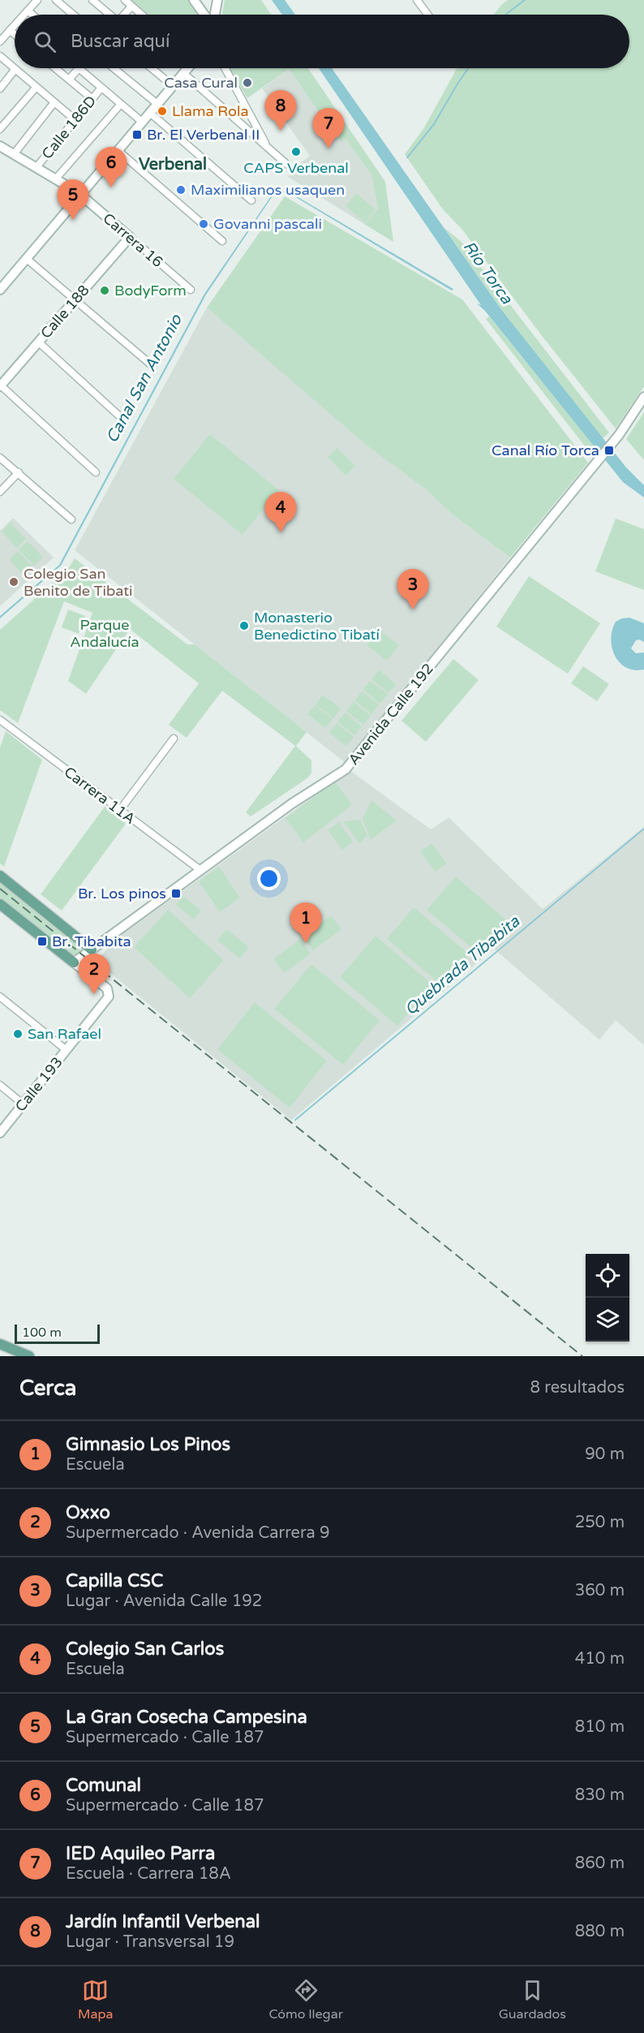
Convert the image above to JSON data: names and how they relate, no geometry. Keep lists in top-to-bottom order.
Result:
{
  "streets": {
    "main road": [
      "Carrera 16",
      "Calle 188",
      "Avenida Calle 192",
      "Calle 193"
    ],
    "street": ["Calle 186D", "Carrera 11A"]
  },
  "crossings": [
    ["Calle 186D", "Carrera 16"],
    ["Carrera 16", "Calle 188"],
    ["Avenida Calle 192", "Carrera 11A"],
    ["Avenida Calle 192", "Calle 193"]
  ],
  "districts": ["Verbenal"],
  "water": ["Río Torca", "Canal San Antonio", "Quebrada Tibabita"],
  "parks": ["Parque Andalucía"],
  "places": {
    "other": [
      "Casa Cural",
      "Llama Rola",
      "CAPS Verbenal",
      "Maximilianos usaquen",
      "Govanni pascali",
      "BodyForm",
      "Colegio San Benito de Tibati",
      "Monasterio Benedictino Tibatí",
      "San Rafael"
    ],
    "transit": [
      "Br. El Verbenal II",
      "Canal Río Torca",
      "Br. Los pinos",
      "Br. Tibabita"
    ]
  },
  "scale_bar": "100 m",
  "page": {
    "search": "Buscar aquí",
    "pins": [
      "8",
      "7",
      "6",
      "5",
      "4",
      "3",
      "1",
      "2"
    ],
    "scale": "100 m",
    "heading": ["Cerca", "8 resultados"],
    "list": [
      {
        "mark": "1",
        "name": "Gimnasio Los Pinos",
        "note": "Escuela",
        "value": "90 m"
      },
      {
        "mark": "2",
        "name": "Oxxo",
        "note": "Supermercado · Avenida Carrera 9",
        "value": "250 m"
      },
      {
        "mark": "3",
        "name": "Capilla CSC",
        "note": "Lugar · Avenida Calle 192",
        "value": "360 m"
      },
      {
        "mark": "4",
        "name": "Colegio San Carlos",
        "note": "Escuela",
        "value": "410 m"
      },
      {
        "mark": "5",
        "name": "La Gran Cosecha Campesina",
        "note": "Supermercado · Calle 187",
        "value": "810 m"
      },
      {
        "mark": "6",
        "name": "Comunal",
        "note": "Supermercado · Calle 187",
        "value": "830 m"
      },
      {
        "mark": "7",
        "name": "IED Aquileo Parra",
        "note": "Escuela · Carrera 18A",
        "value": "860 m"
      },
      {
        "mark": "8",
        "name": "Jardín Infantil Verbenal",
        "note": "Lugar · Transversal 19",
        "value": "880 m"
      }
    ],
    "nav": ["Mapa", "Cómo llegar", "Guardados"]
  }
}
